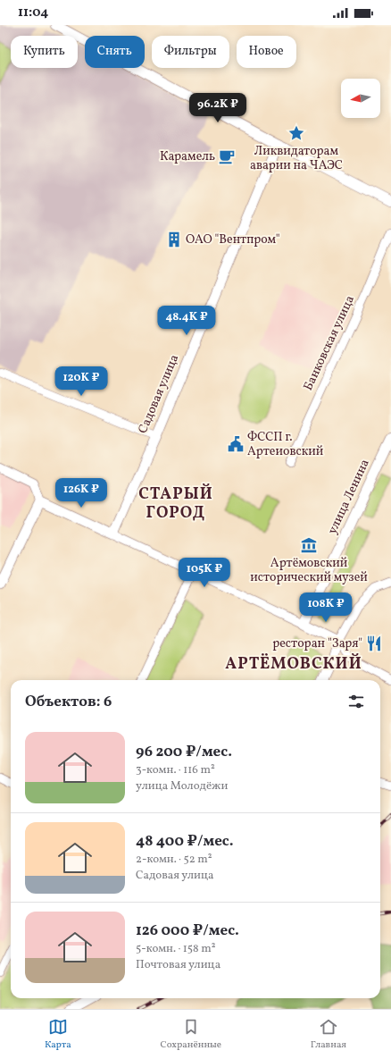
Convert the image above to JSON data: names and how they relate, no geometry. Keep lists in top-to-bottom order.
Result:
{
  "streets": {
    "street": ["Банковская улица", "Садовая улица", "улица Ленина"]
  },
  "districts": ["СТАРЫЙ ГОРОД", "АРТЁМОВСКИЙ"],
  "places": {
    "place": ["Ликвидаторам аварии на ЧАЭС"],
    "cafe": ["Карамель"],
    "building": ["ОАО \"Вентпром\""],
    "public building": ["ФССП г. Артеиовский"],
    "museum": ["Артёмовский исторический музей"],
    "restaurant": ["ресторан \"Заря\""]
  },
  "north": "left",
  "page": {
    "status": "11:04",
    "chip": [
      "Купить",
      "Снять",
      "Фильтры",
      "Новое"
    ],
    "price": [
      "96.2K ₽",
      "48.4K ₽",
      "120K ₽",
      "126K ₽",
      "105K ₽",
      "108K ₽"
    ],
    "heading": "Объектов: 6",
    "list": [
      {
        "name": "96 200 ₽/мес.",
        "note": "3-комн. · 116 m² · улица Молодёжи"
      },
      {
        "name": "48 400 ₽/мес.",
        "note": "2-комн. · 52 m² · Садовая улица"
      },
      {
        "name": "126 000 ₽/мес.",
        "note": "5-комн. · 158 m² · Почтовая улица"
      }
    ],
    "tabs": ["Карта", "Сохранённые", "Главная"]
  }
}
